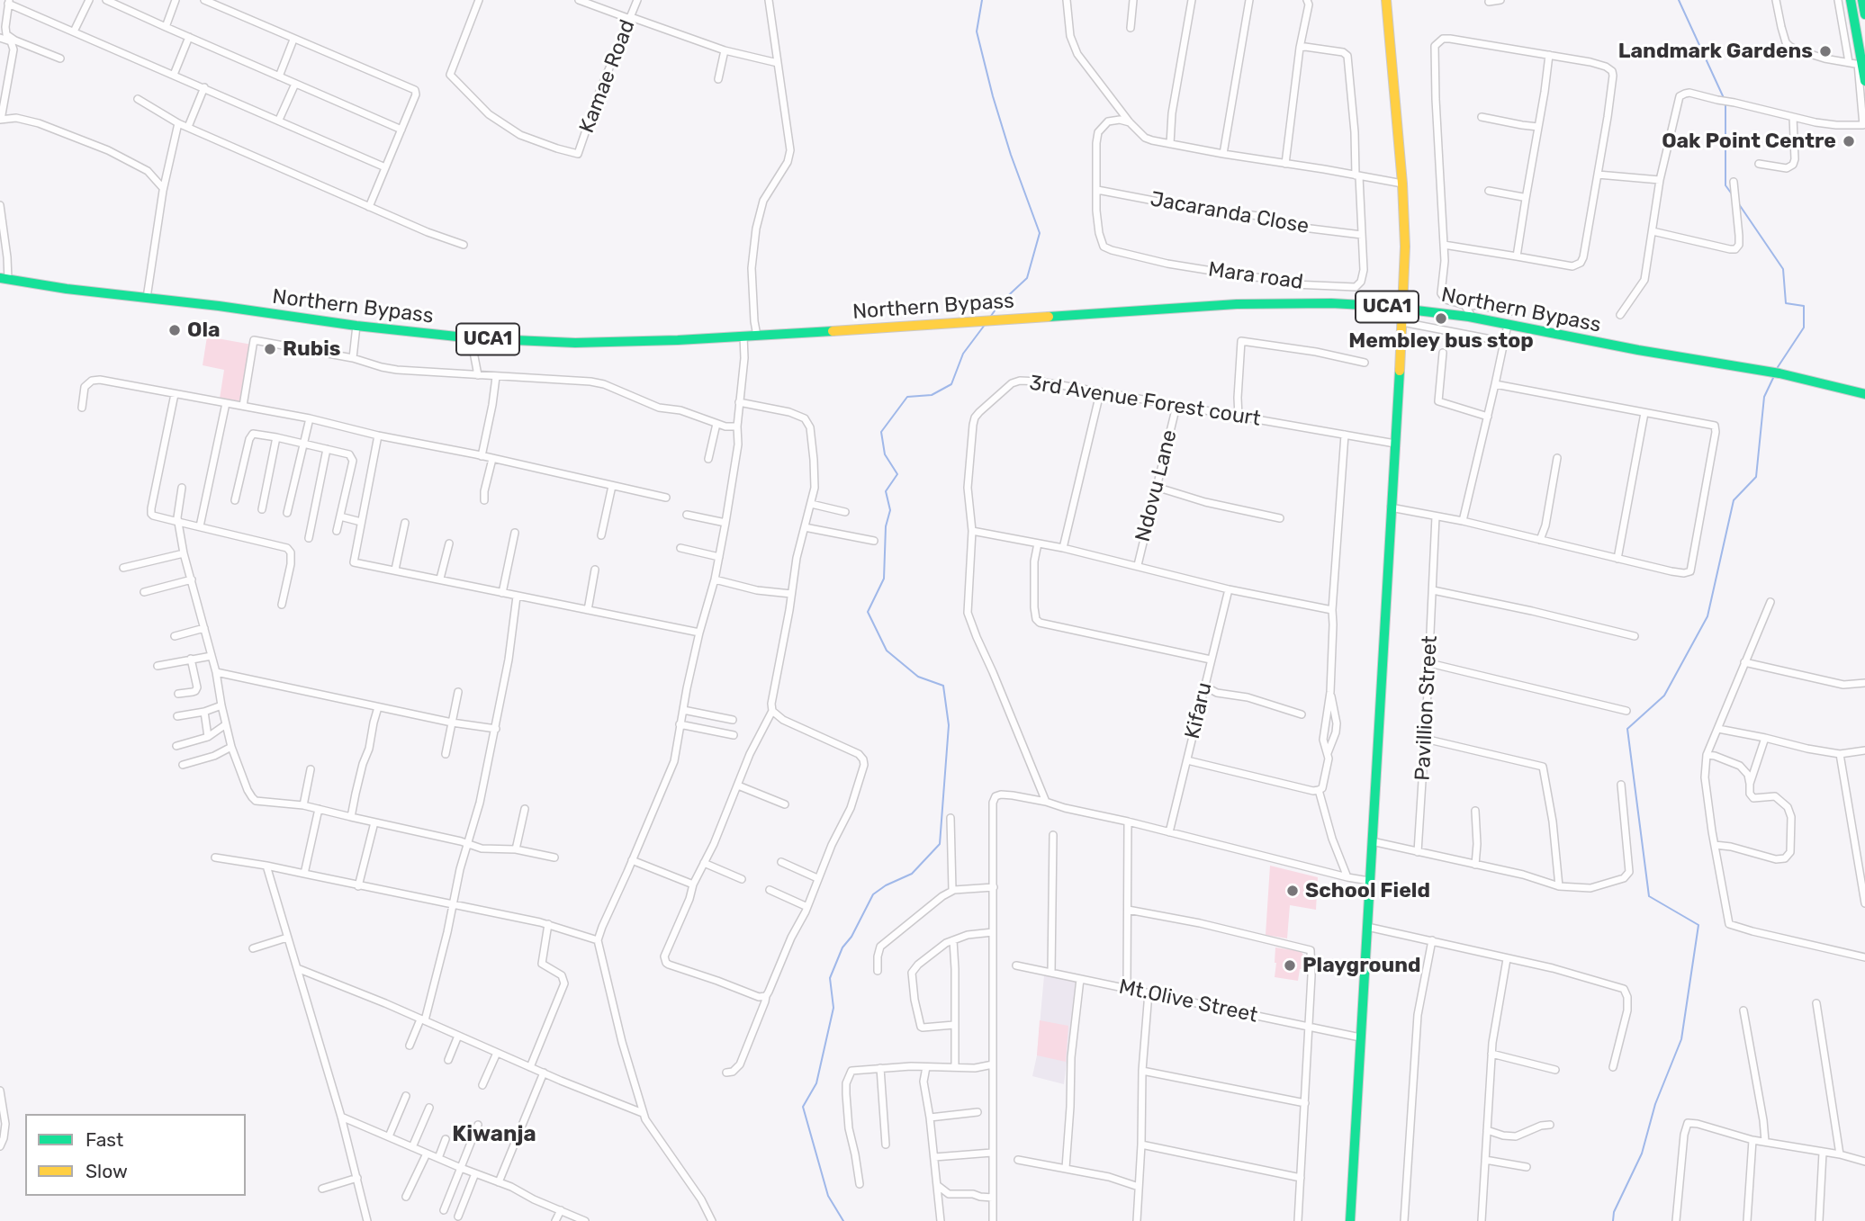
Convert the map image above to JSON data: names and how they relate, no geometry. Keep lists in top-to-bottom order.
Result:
{
  "streets": {
    "main road": ["Northern Bypass", "UCA1"],
    "street": [
      "Kamae Road",
      "Jacaranda Close",
      "Mara road",
      "3rd Avenue Forest court",
      "Ndovu Lane",
      "Pavillion Street",
      "Kifaru",
      "Mt.Olive Street"
    ]
  },
  "crossings": [
    ["Jacaranda Close", "Mara road"],
    ["3rd Avenue Forest court", "Ndovu Lane"]
  ],
  "districts": ["Kiwanja"],
  "places": [
    "Landmark Gardens",
    "Oak Point Centre",
    "Membley bus stop",
    "Ola",
    "Rubis",
    "School Field",
    "Playground"
  ],
  "legend": ["Fast", "Slow"]
}
